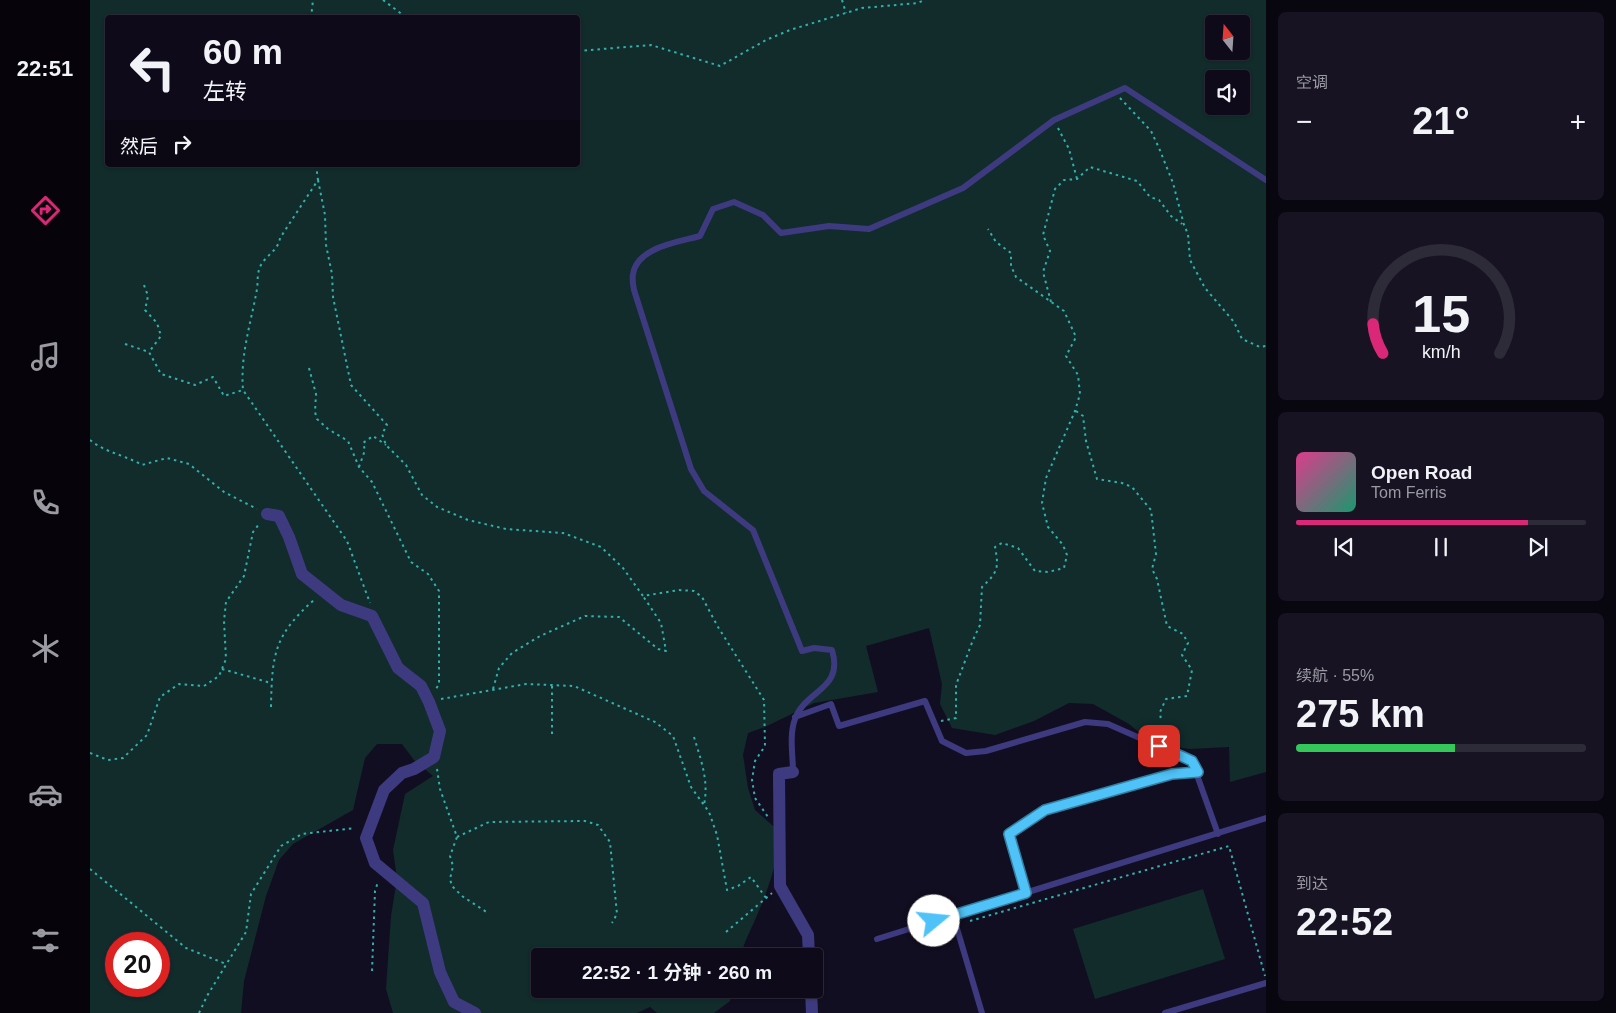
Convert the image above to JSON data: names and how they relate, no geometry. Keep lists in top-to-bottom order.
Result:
{
  "north": "top",
  "page": {
    "tabs": "22:51",
    "tile": [
      "空调",
      ["续航 · 55%", "275 km"],
      ["到达", "22:52"]
    ],
    "turn": ["60 m", "左转"],
    "heat": ["−", "21°", "+"],
    "then": "然后",
    "song": ["Open Road", "Tom Ferris"],
    "limit": "20",
    "trip": "22:52 · 1 分钟 · 260 m",
    "gauge": ["15", "km/h"]
  }
}
